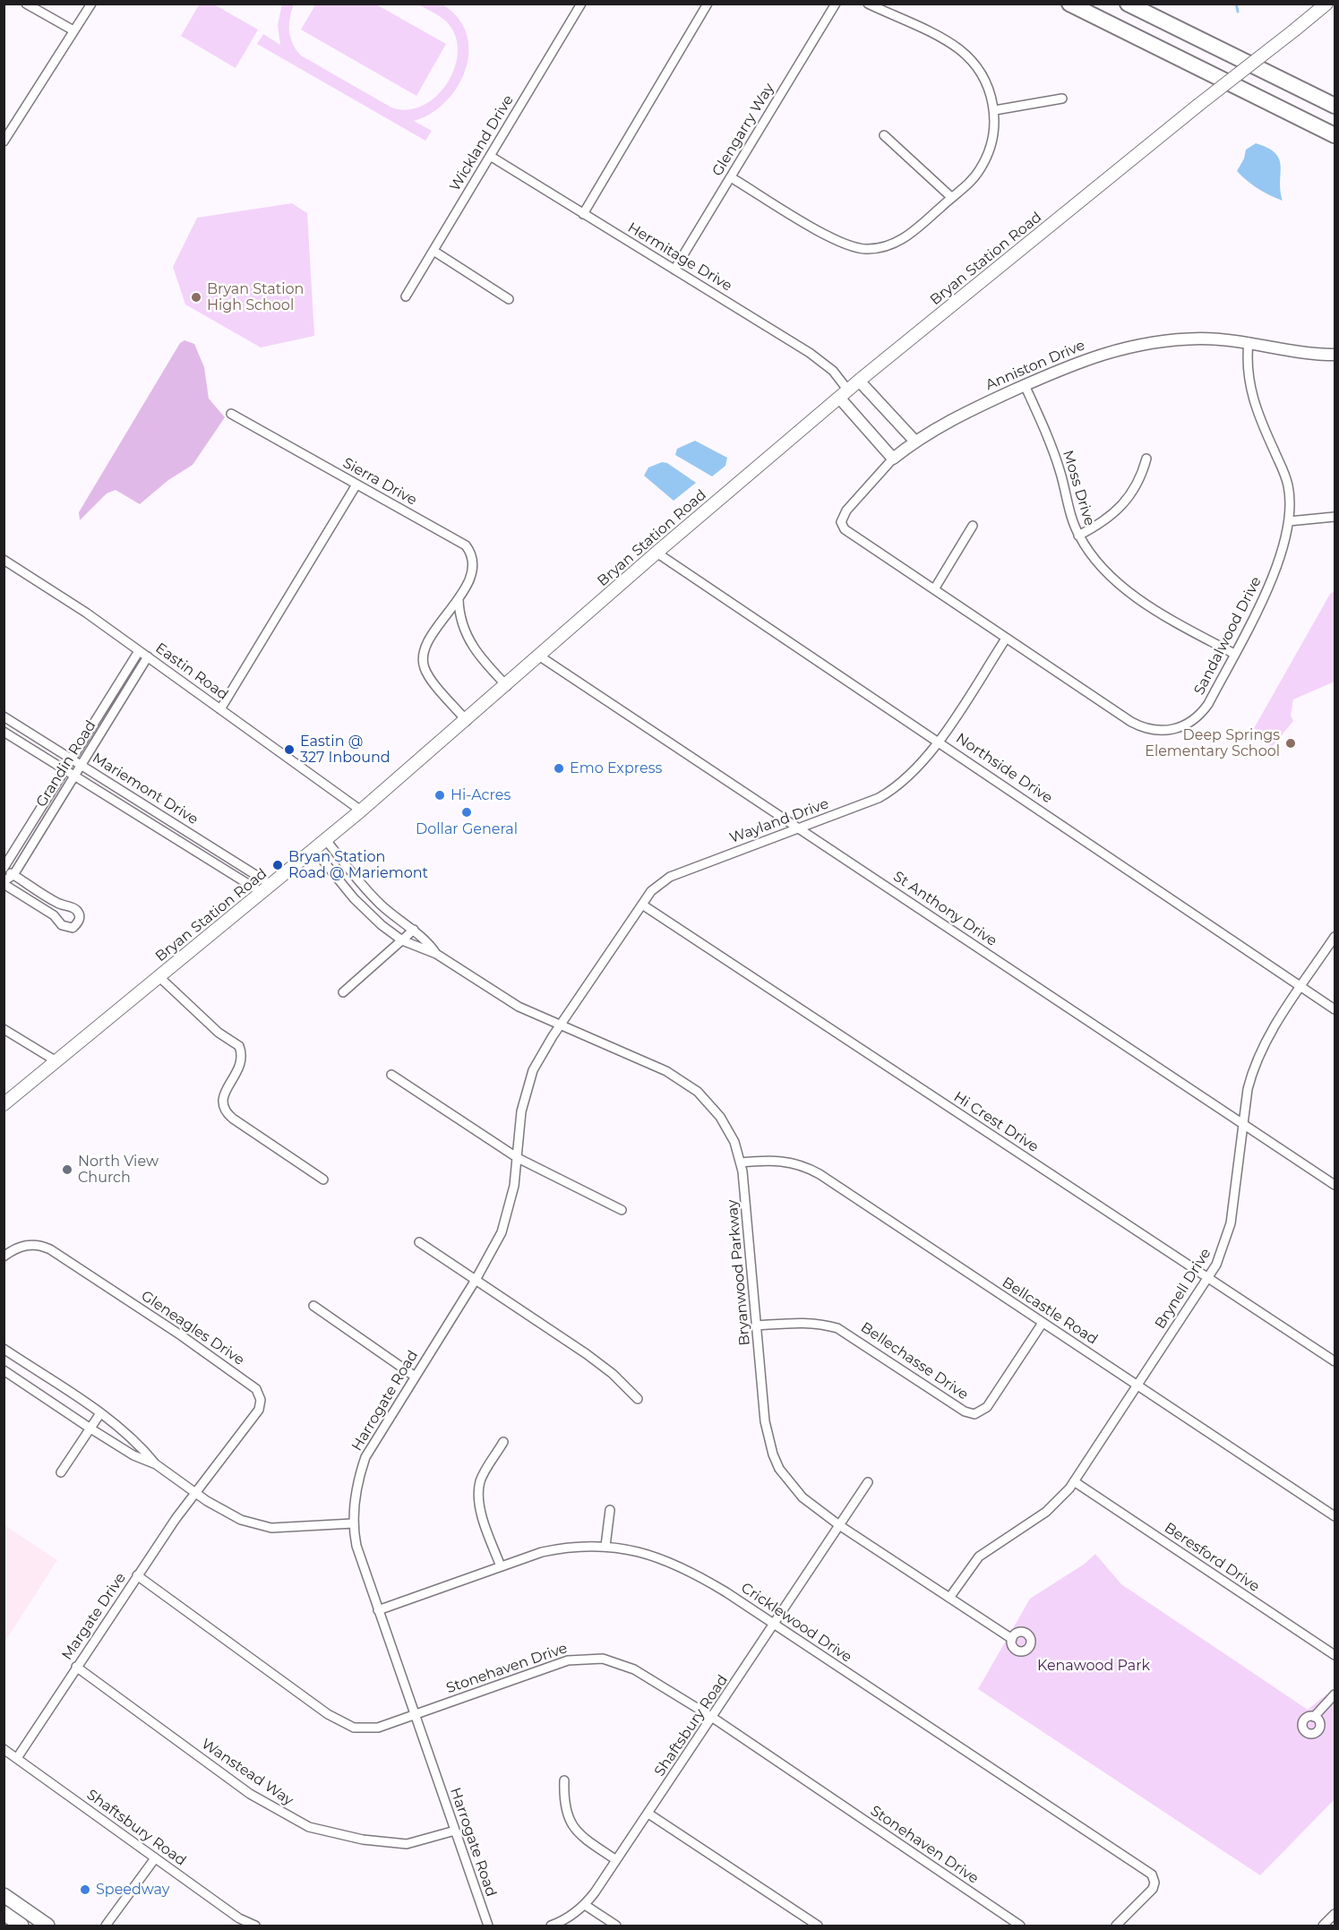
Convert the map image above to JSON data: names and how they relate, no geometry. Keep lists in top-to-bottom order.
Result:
{
  "streets": {
    "main road": ["Bryan Station Road"],
    "street": [
      "Glengarry Way",
      "Wickland Drive",
      "Hermitage Drive",
      "Anniston Drive",
      "Sierra Drive",
      "Moss Drive",
      "Sandalwood Drive",
      "Eastin Road",
      "Grandin Road",
      "Northside Drive",
      "Mariemont Drive",
      "Wayland Drive",
      "St Anthony Drive",
      "Hi Crest Drive",
      "Bryanwood Parkway",
      "Brynell Drive",
      "Bellcastle Road",
      "Gleneagles Drive",
      "Bellechasse Drive",
      "Harrogate Road",
      "Beresford Drive",
      "Margate Drive",
      "Cricklewood Drive",
      "Stonehaven Drive",
      "Shaftsbury Road",
      "Wanstead Way"
    ]
  },
  "crossings": [
    ["Glengarry Way", "Hermitage Drive"],
    ["Wickland Drive", "Hermitage Drive"],
    ["Hermitage Drive", "Bryan Station Road"],
    ["Bryan Station Road", "Sierra Drive"],
    ["Bryan Station Road", "Eastin Road"],
    ["Bryan Station Road", "Northside Drive"],
    ["Bryan Station Road", "Mariemont Drive"],
    ["Bryan Station Road", "St Anthony Drive"],
    ["Bryan Station Road", "Bryanwood Parkway"],
    ["Anniston Drive", "Moss Drive"],
    ["Anniston Drive", "Sandalwood Drive"],
    ["Moss Drive", "Sandalwood Drive"],
    ["Sandalwood Drive", "Wayland Drive"],
    ["Eastin Road", "Grandin Road"],
    ["Grandin Road", "Mariemont Drive"],
    ["Northside Drive", "Wayland Drive"],
    ["Northside Drive", "Brynell Drive"],
    ["Wayland Drive", "St Anthony Drive"],
    ["Wayland Drive", "Hi Crest Drive"],
    ["Wayland Drive", "Bryanwood Parkway"],
    ["Wayland Drive", "Harrogate Road"],
    ["St Anthony Drive", "Brynell Drive"],
    ["Hi Crest Drive", "Brynell Drive"],
    ["Bryanwood Parkway", "Brynell Drive"],
    ["Bryanwood Parkway", "Bellcastle Road"],
    ["Bryanwood Parkway", "Bellechasse Drive"],
    ["Bryanwood Parkway", "Harrogate Road"],
    ["Bryanwood Parkway", "Shaftsbury Road"],
    ["Brynell Drive", "Bellcastle Road"],
    ["Brynell Drive", "Beresford Drive"],
    ["Bellcastle Road", "Bellechasse Drive"],
    ["Gleneagles Drive", "Margate Drive"],
    ["Harrogate Road", "Cricklewood Drive"],
    ["Harrogate Road", "Stonehaven Drive"],
    ["Harrogate Road", "Wanstead Way"],
    ["Margate Drive", "Stonehaven Drive"],
    ["Margate Drive", "Shaftsbury Road"],
    ["Margate Drive", "Wanstead Way"],
    ["Cricklewood Drive", "Shaftsbury Road"],
    ["Stonehaven Drive", "Shaftsbury Road"]
  ],
  "parks": ["Kenawood Park"],
  "places": [
    "Bryan Station High School",
    "Deep Springs Elementary School",
    "Eastin @ 327 Inbound",
    "Emo Express",
    "Hi-Acres",
    "Dollar General",
    "Bryan Station Road @ Mariemont",
    "North View Church",
    "Speedway"
  ]
}
